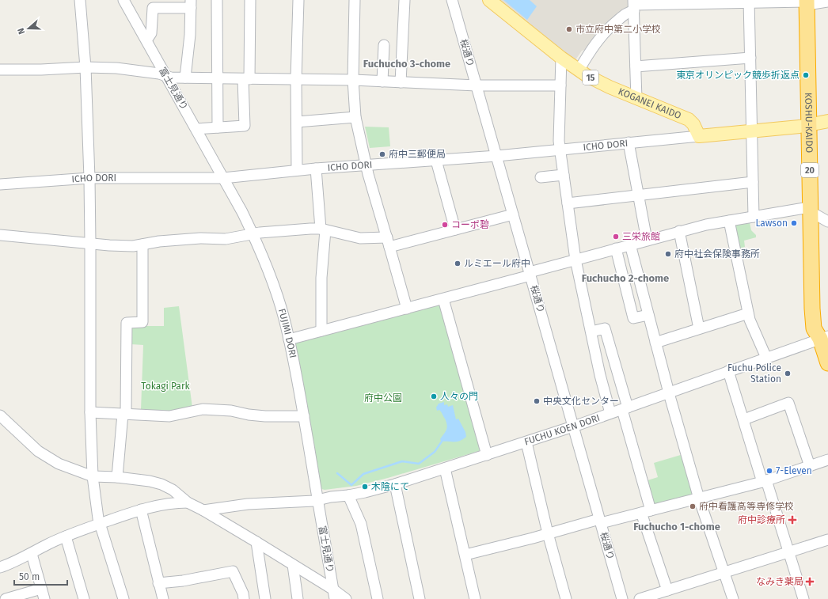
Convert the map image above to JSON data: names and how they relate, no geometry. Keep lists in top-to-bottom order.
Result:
{
  "streets": {
    "highway": ["KOSHU-KAIDO", "20"],
    "main road": ["15", "KOGANEI KAIDO"],
    "street": [
      "桜通り",
      "富士見通り",
      "ICHO DORI",
      "FUJIMI DORI",
      "FUCHU KOEN DORI"
    ]
  },
  "crossings": [
    ["桜通り", "ICHO DORI"],
    ["桜通り", "FUCHU KOEN DORI"],
    ["富士見通り", "ICHO DORI"],
    ["富士見通り", "FUJIMI DORI"],
    ["富士見通り", "FUCHU KOEN DORI"],
    ["KOGANEI KAIDO", "ICHO DORI"],
    ["KOSHU-KAIDO", "FUCHU KOEN DORI"],
    ["ICHO DORI", "FUJIMI DORI"],
    ["FUJIMI DORI", "FUCHU KOEN DORI"]
  ],
  "districts": ["Fuchucho 3-chome", "Fuchucho 2-chome", "Fuchucho 1-chome"],
  "parks": ["Tokagi Park", "府中公園"],
  "places": {
    "other": [
      "市立府中第二小学校",
      "東京オリンピック競歩折返点",
      "府中三郵便局",
      "Lawson",
      "コーポ碧",
      "三栄旅館",
      "府中社会保険事務所",
      "ルミエール府中",
      "Fuchu Police Station",
      "人々の門",
      "中央文化センター",
      "7-Eleven",
      "木陰にて",
      "府中看護高等専修学校"
    ],
    "health": ["府中診療所", "なみき薬局"]
  },
  "scale_bar": "50 m",
  "north": "left"
}
